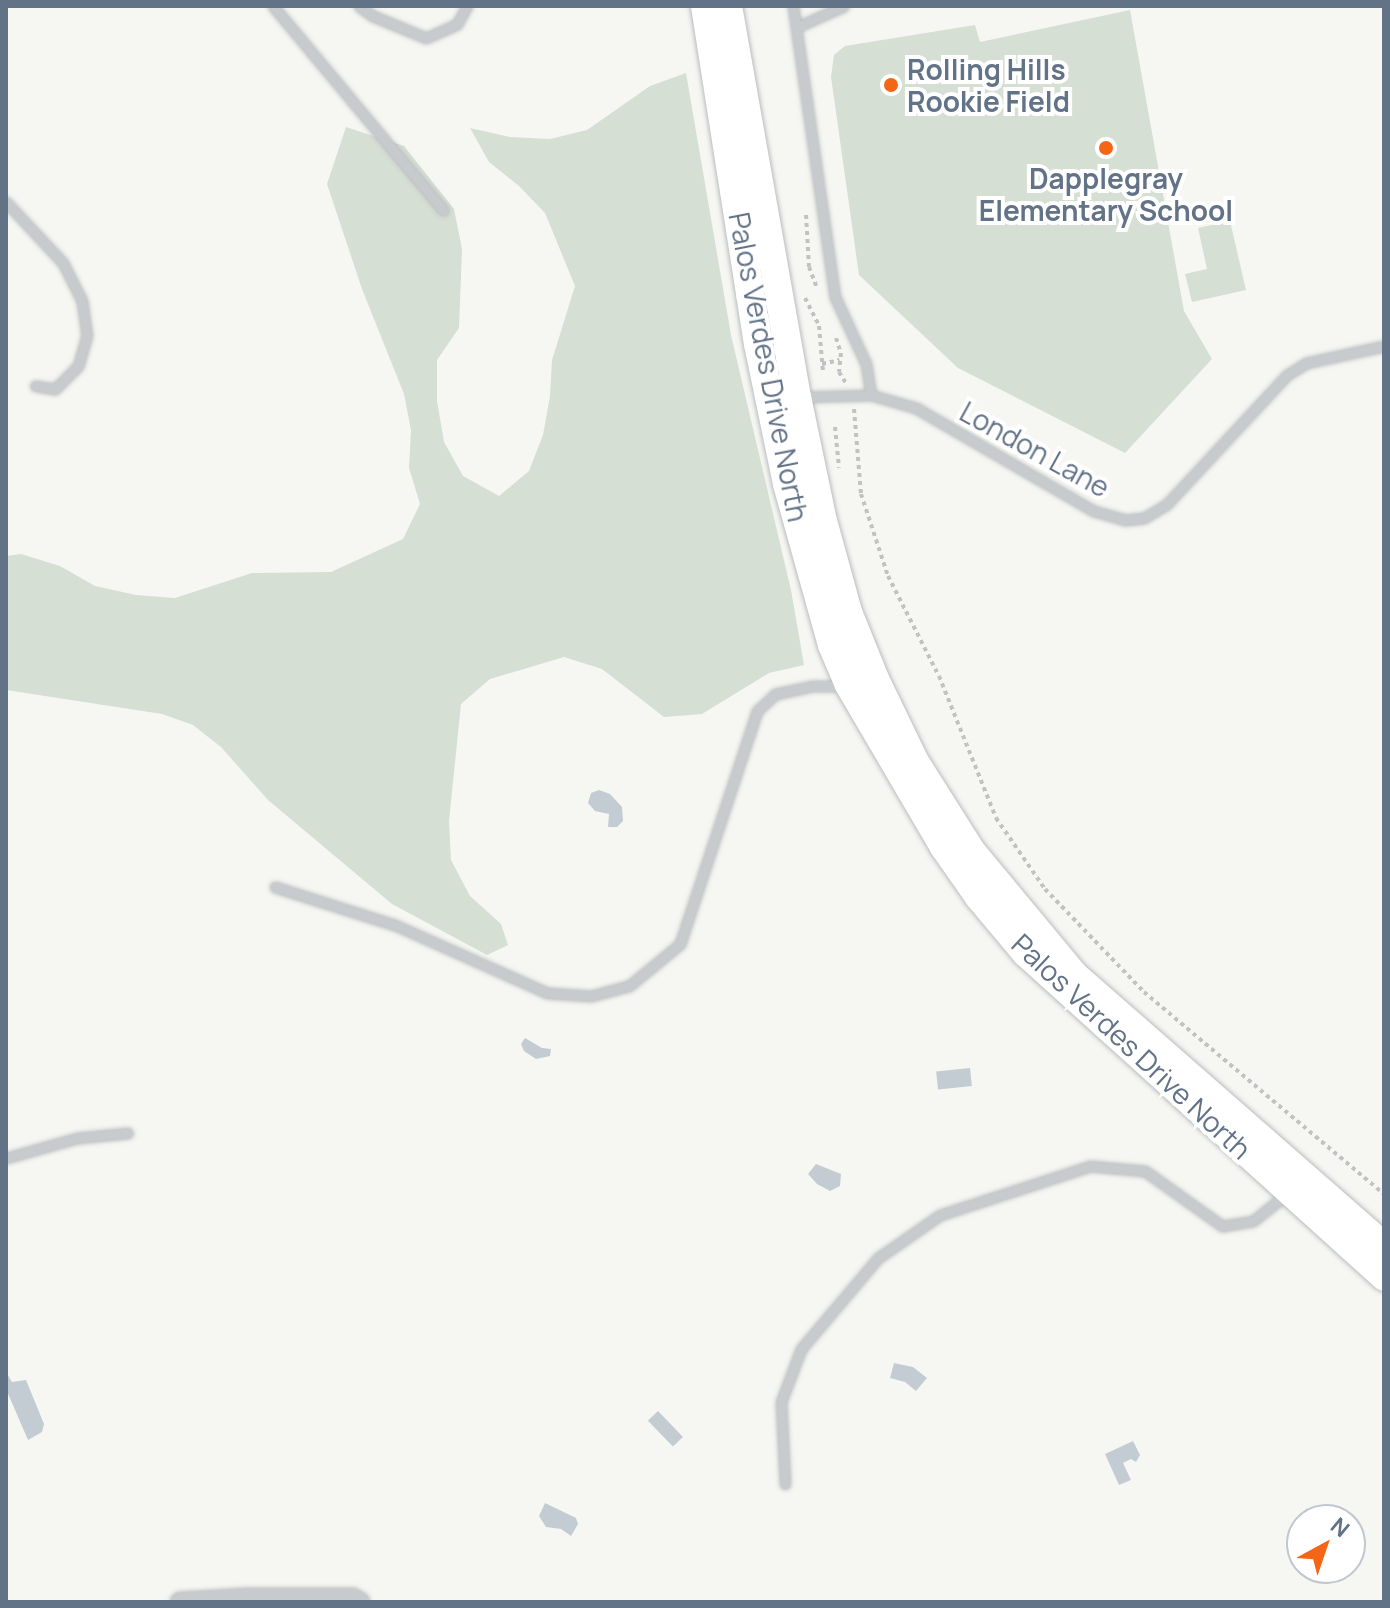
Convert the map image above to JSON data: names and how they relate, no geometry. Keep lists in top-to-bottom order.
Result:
{
  "streets": {
    "main road": ["Palos Verdes Drive North"],
    "lane": ["London Lane"]
  },
  "crossings": [
    ["Palos Verdes Drive North", "London Lane"]
  ],
  "places": ["Rolling Hills Rookie Field", "Dapplegray Elementary School"],
  "north": "top right"
}
